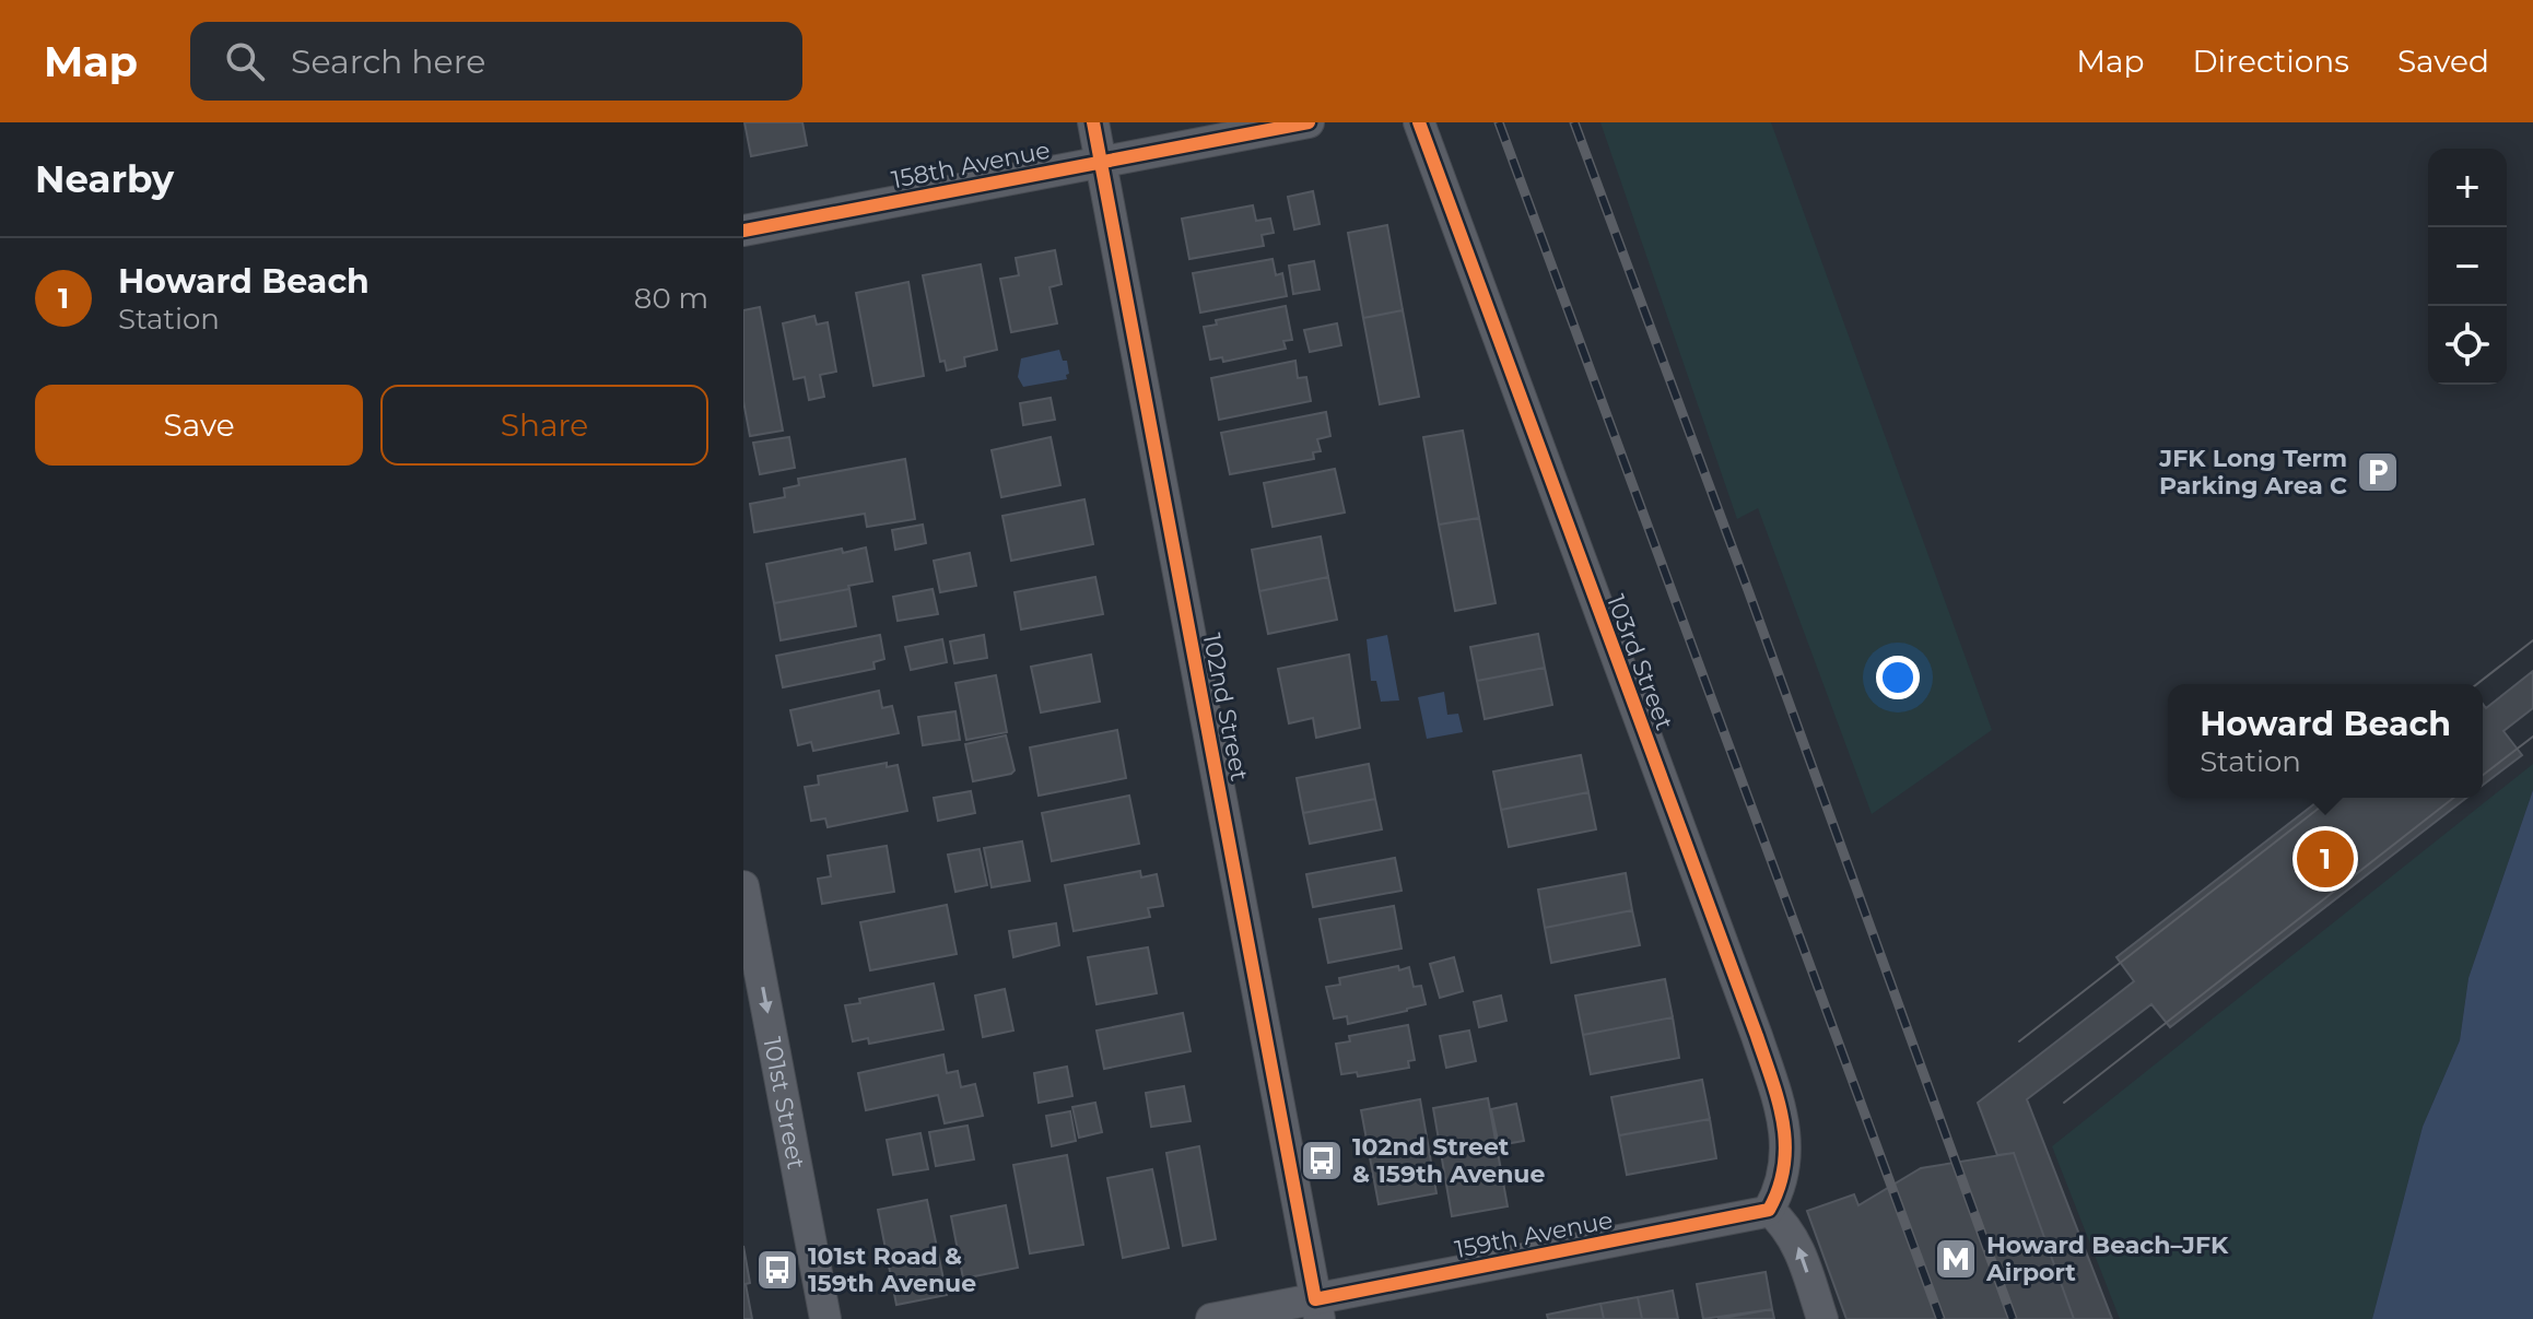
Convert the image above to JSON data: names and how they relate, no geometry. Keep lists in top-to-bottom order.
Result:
{
  "streets": {
    "street": [
      "158th Avenue",
      "103rd Street",
      "102nd Street",
      "101st Street",
      "159th Avenue"
    ]
  },
  "crossings": [
    ["158th Avenue", "102nd Street"],
    ["103rd Street", "159th Avenue"],
    ["102nd Street", "159th Avenue"]
  ],
  "one_way": ["101st Street"],
  "places": {
    "parking": ["JFK Long Term Parking Area C"],
    "bus stop": ["102nd Street & 159th Avenue", "101st Road & 159th Avenue"],
    "metro station": ["Howard Beach–JFK Airport"]
  },
  "page": {
    "header": "Map",
    "search": "Search here",
    "nav": ["Map", "Directions", "Saved"],
    "heading": "Nearby",
    "map_buttons": ["+", "−"],
    "list": [
      {
        "mark": "1",
        "name": "Howard Beach",
        "note": "Station",
        "value": "80 m"
      }
    ],
    "buttons": ["Save", "Share"],
    "popup": ["Howard Beach", "Station"],
    "pins": "1"
  }
}
